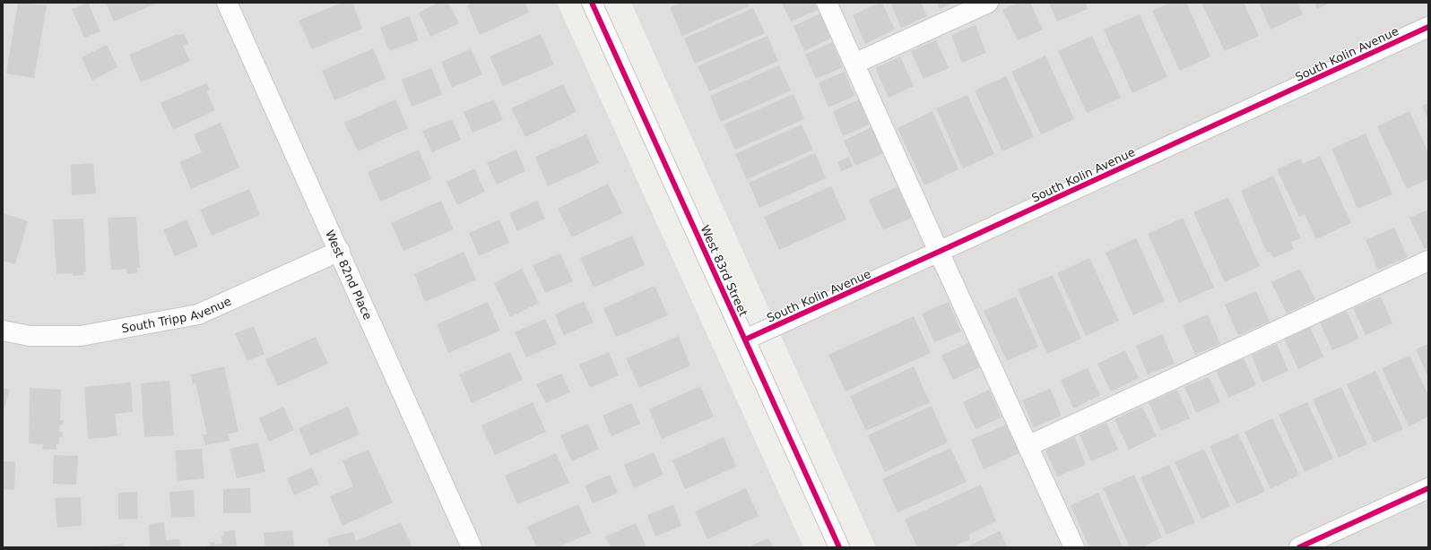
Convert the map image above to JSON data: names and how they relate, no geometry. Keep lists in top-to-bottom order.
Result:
{
  "streets": {
    "street": [
      "South Kolin Avenue",
      "West 83rd Street",
      "West 82nd Place",
      "South Tripp Avenue"
    ]
  },
  "crossings": [
    ["South Kolin Avenue", "West 83rd Street"],
    ["West 82nd Place", "South Tripp Avenue"]
  ]
}
